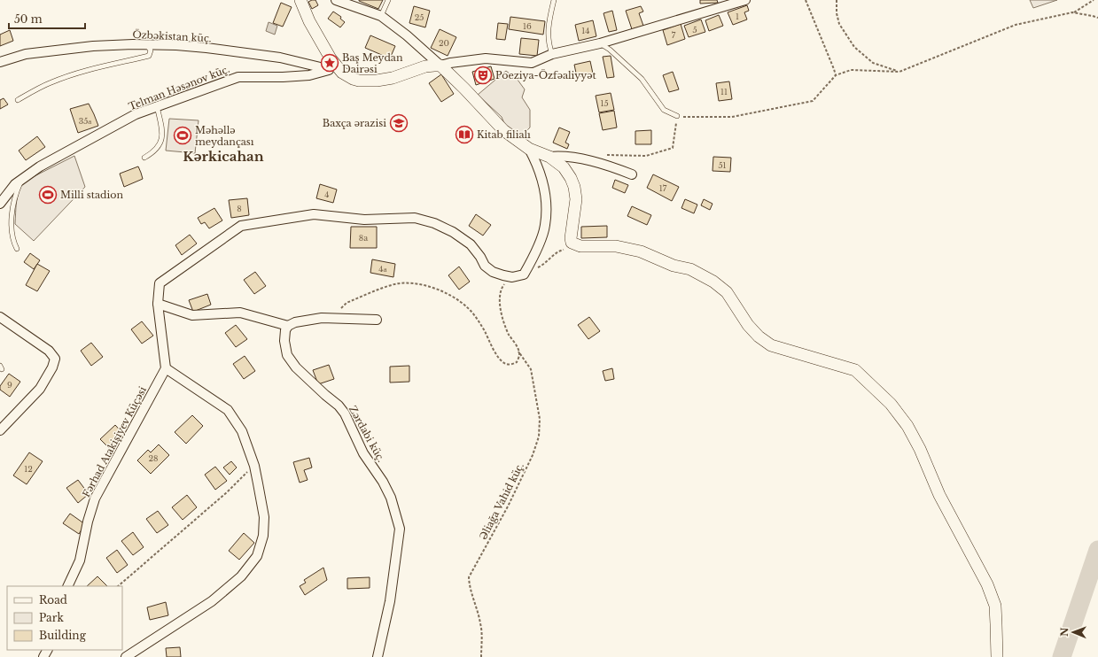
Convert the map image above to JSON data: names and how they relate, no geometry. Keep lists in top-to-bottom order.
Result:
{
  "streets": {
    "street": [
      "Özbəkistan küç.",
      "Telman Həsənov küç.",
      "Zərdabi küç.",
      "Fərhad Atakişiyev Küçəsi"
    ],
    "path": ["Əliağa Vahid küç."]
  },
  "crossings": [
    ["Özbəkistan küç.", "Telman Həsənov küç."]
  ],
  "districts": ["Kərkicahan"],
  "places": {
    "place": ["Baş Meydan Dairəsi"],
    "theatre": ["Poeziya-Özfəaliyyət"],
    "school or university": ["Baxça ərazisi"],
    "library": ["Kitab filialı"],
    "sports": ["Məhəllə meydançası", "Milli stadion"]
  },
  "house_numbers": [
    "1",
    "25",
    "16",
    "5",
    "14",
    "7",
    "20",
    "11",
    "15",
    "35а",
    "51",
    "17",
    "4",
    "8",
    "8a",
    "4а",
    "9",
    "28",
    "12"
  ],
  "legend": ["Road", "Park", "Building"],
  "scale_bar": "50 m",
  "north": "left"
}
